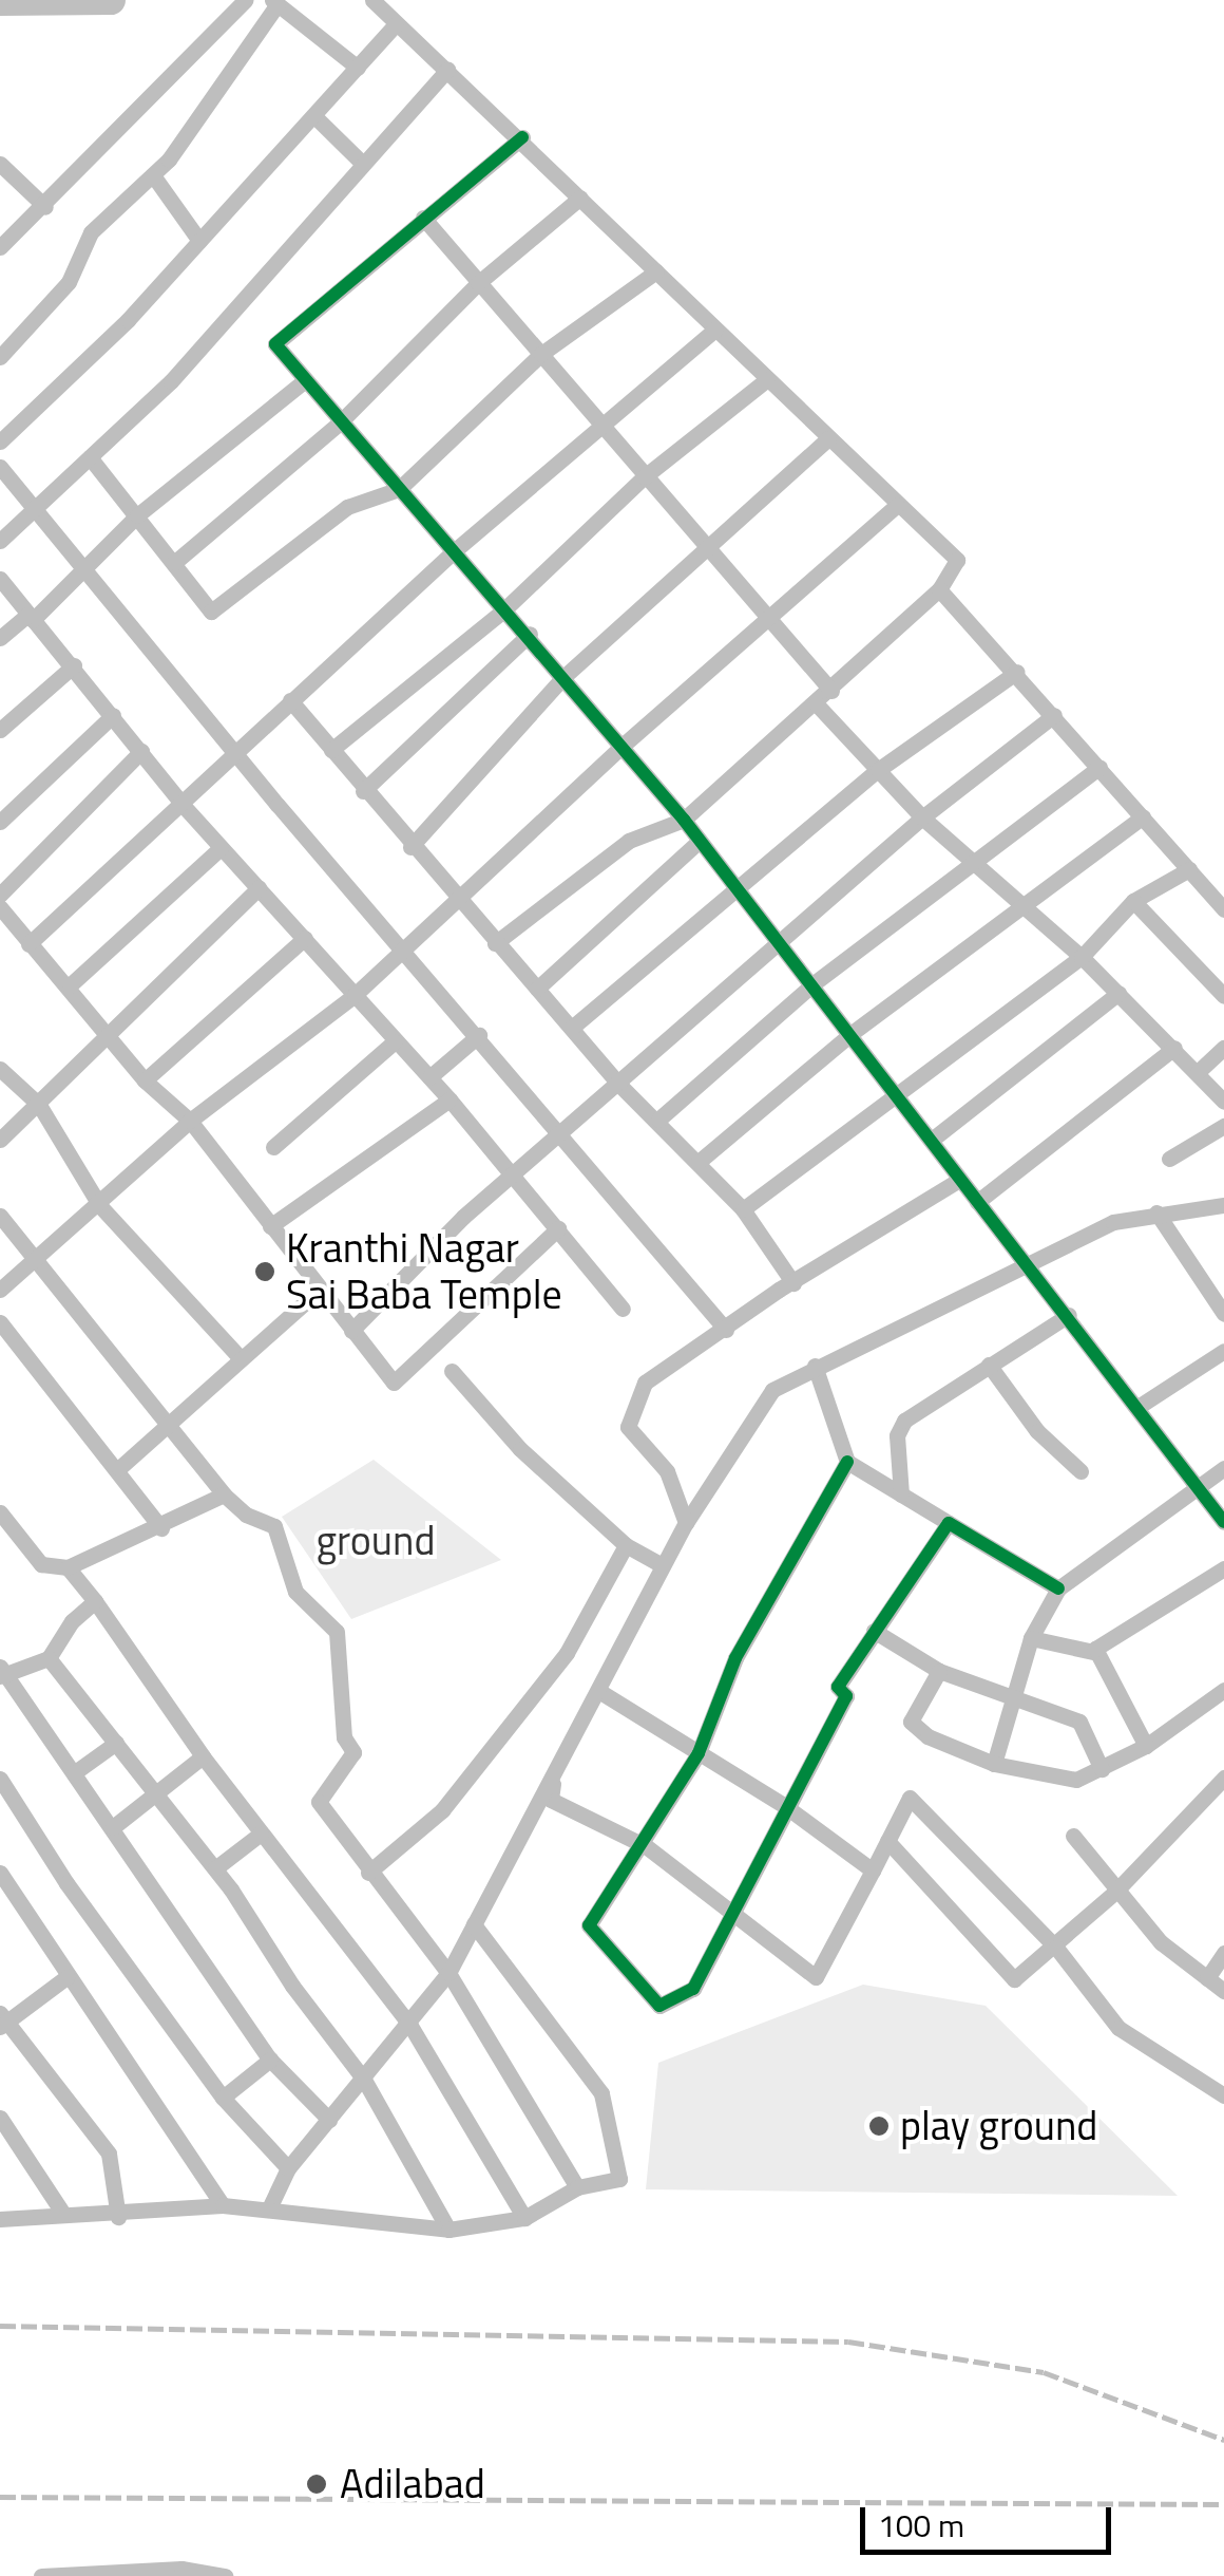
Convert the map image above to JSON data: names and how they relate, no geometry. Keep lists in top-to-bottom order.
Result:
{
  "parks": ["ground"],
  "places": ["Kranthi Nagar Sai Baba Temple", "play ground", "Adilabad"],
  "scale_bar": "100 m"
}
